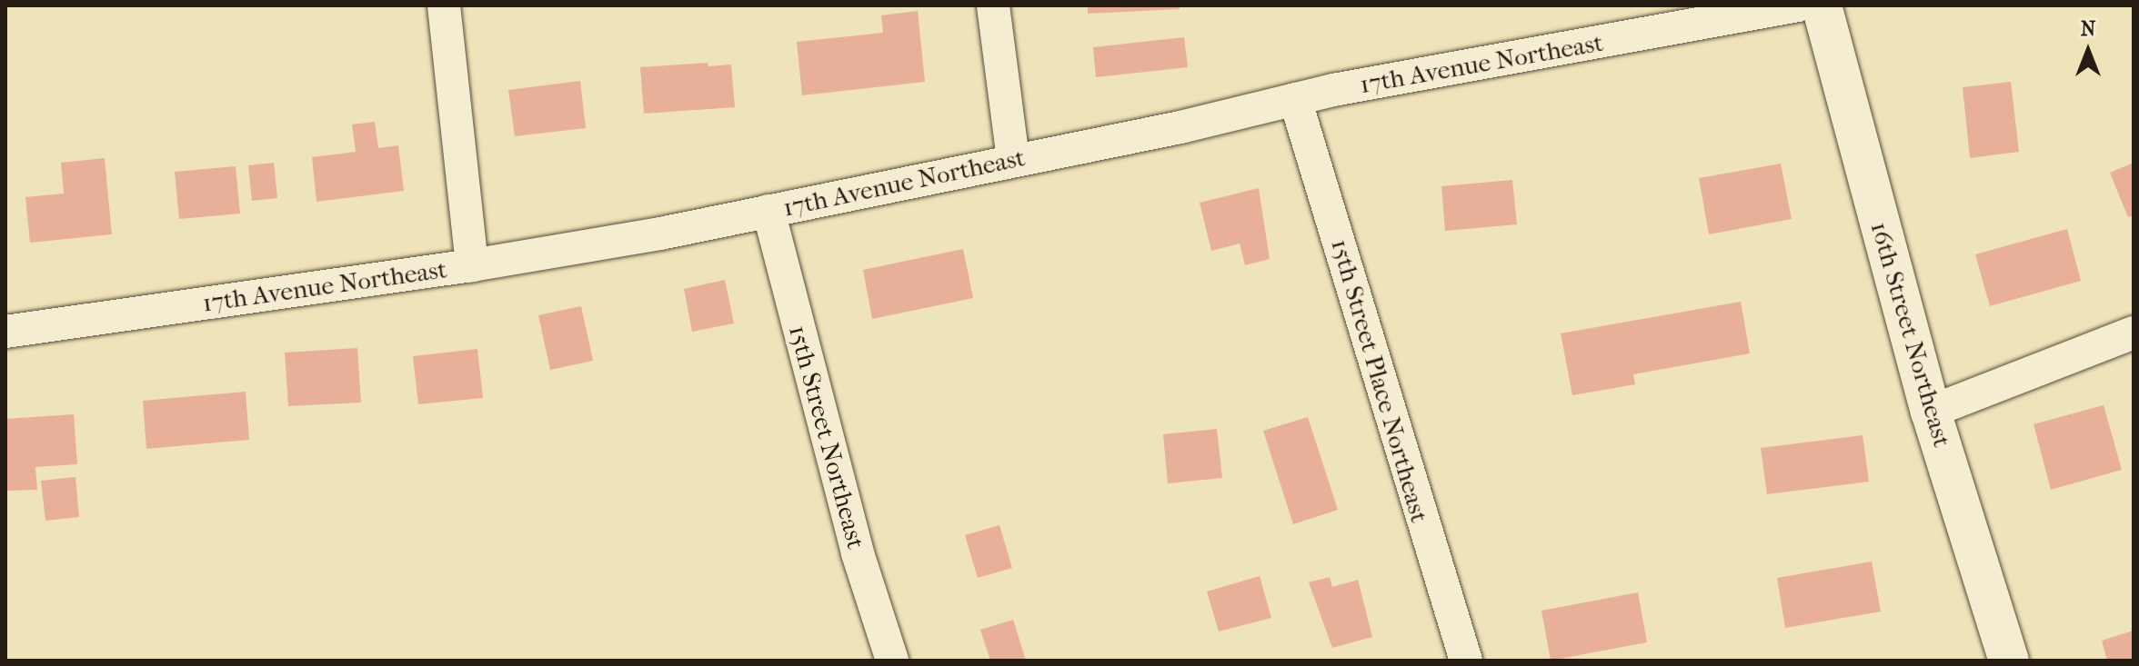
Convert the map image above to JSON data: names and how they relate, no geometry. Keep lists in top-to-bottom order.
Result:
{
  "streets": {
    "main road": ["16th Street Northeast"],
    "street": ["17th Avenue Northeast", "15th Street Place Northeast", "15th Street Northeast"]
  },
  "crossings": [
    ["17th Avenue Northeast", "15th Street Place Northeast"],
    ["17th Avenue Northeast", "15th Street Northeast"]
  ],
  "north": "top"
}
